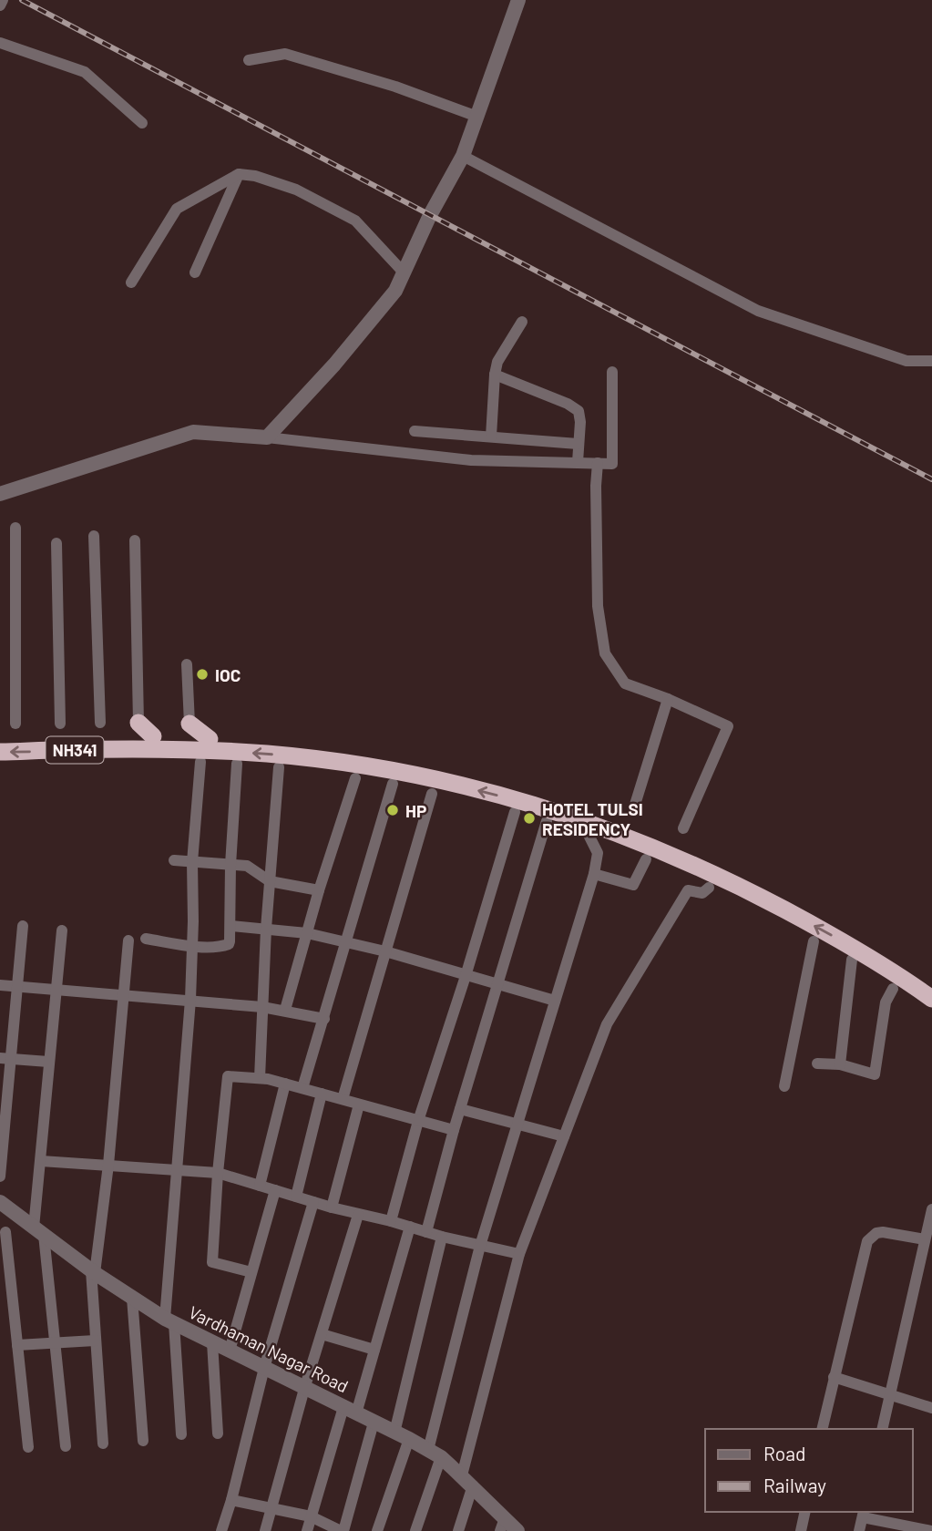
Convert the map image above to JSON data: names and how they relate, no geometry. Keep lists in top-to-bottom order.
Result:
{
  "streets": {
    "highway": ["NH341"],
    "street": ["Vardhaman Nagar Road"]
  },
  "places": ["IOC", "HP", "HOTEL TULSI RESIDENCY"],
  "legend": ["Road", "Railway"]
}
